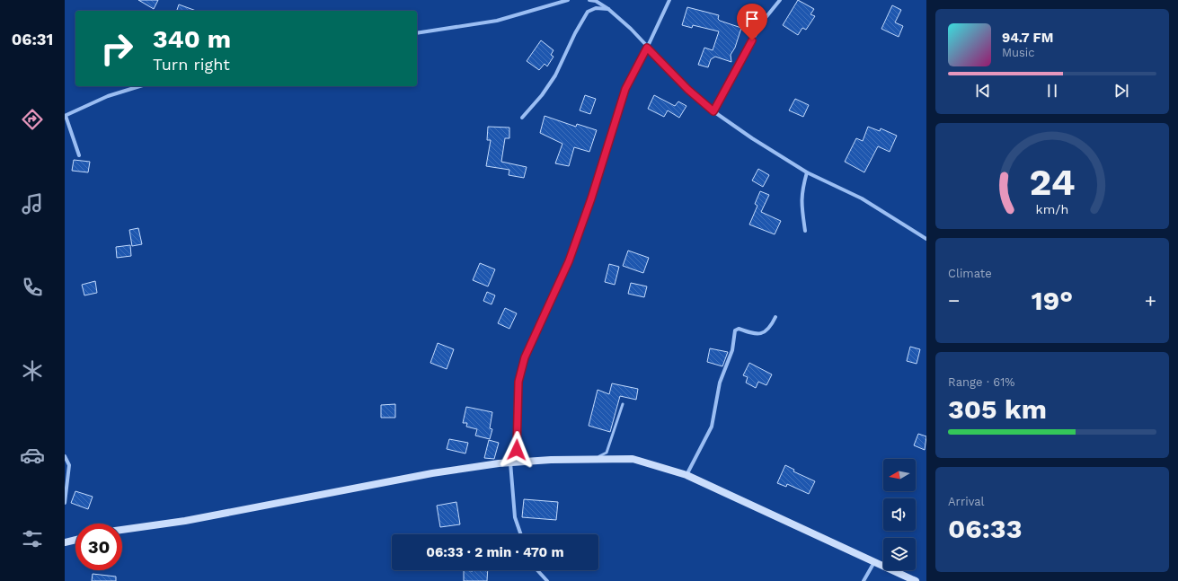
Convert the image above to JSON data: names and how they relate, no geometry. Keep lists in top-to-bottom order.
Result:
{
  "north": "left",
  "page": {
    "tabs": "06:31",
    "turn": ["340 m", "Turn right"],
    "song": ["94.7 FM", "Music"],
    "tile": [
      "Climate",
      ["Range · 61%", "305 km"],
      ["Arrival", "06:33"]
    ],
    "heat": ["−", "19°", "+"],
    "limit": "30",
    "trip": "06:33 · 2 min · 470 m",
    "gauge": ["24", "km/h"]
  }
}
